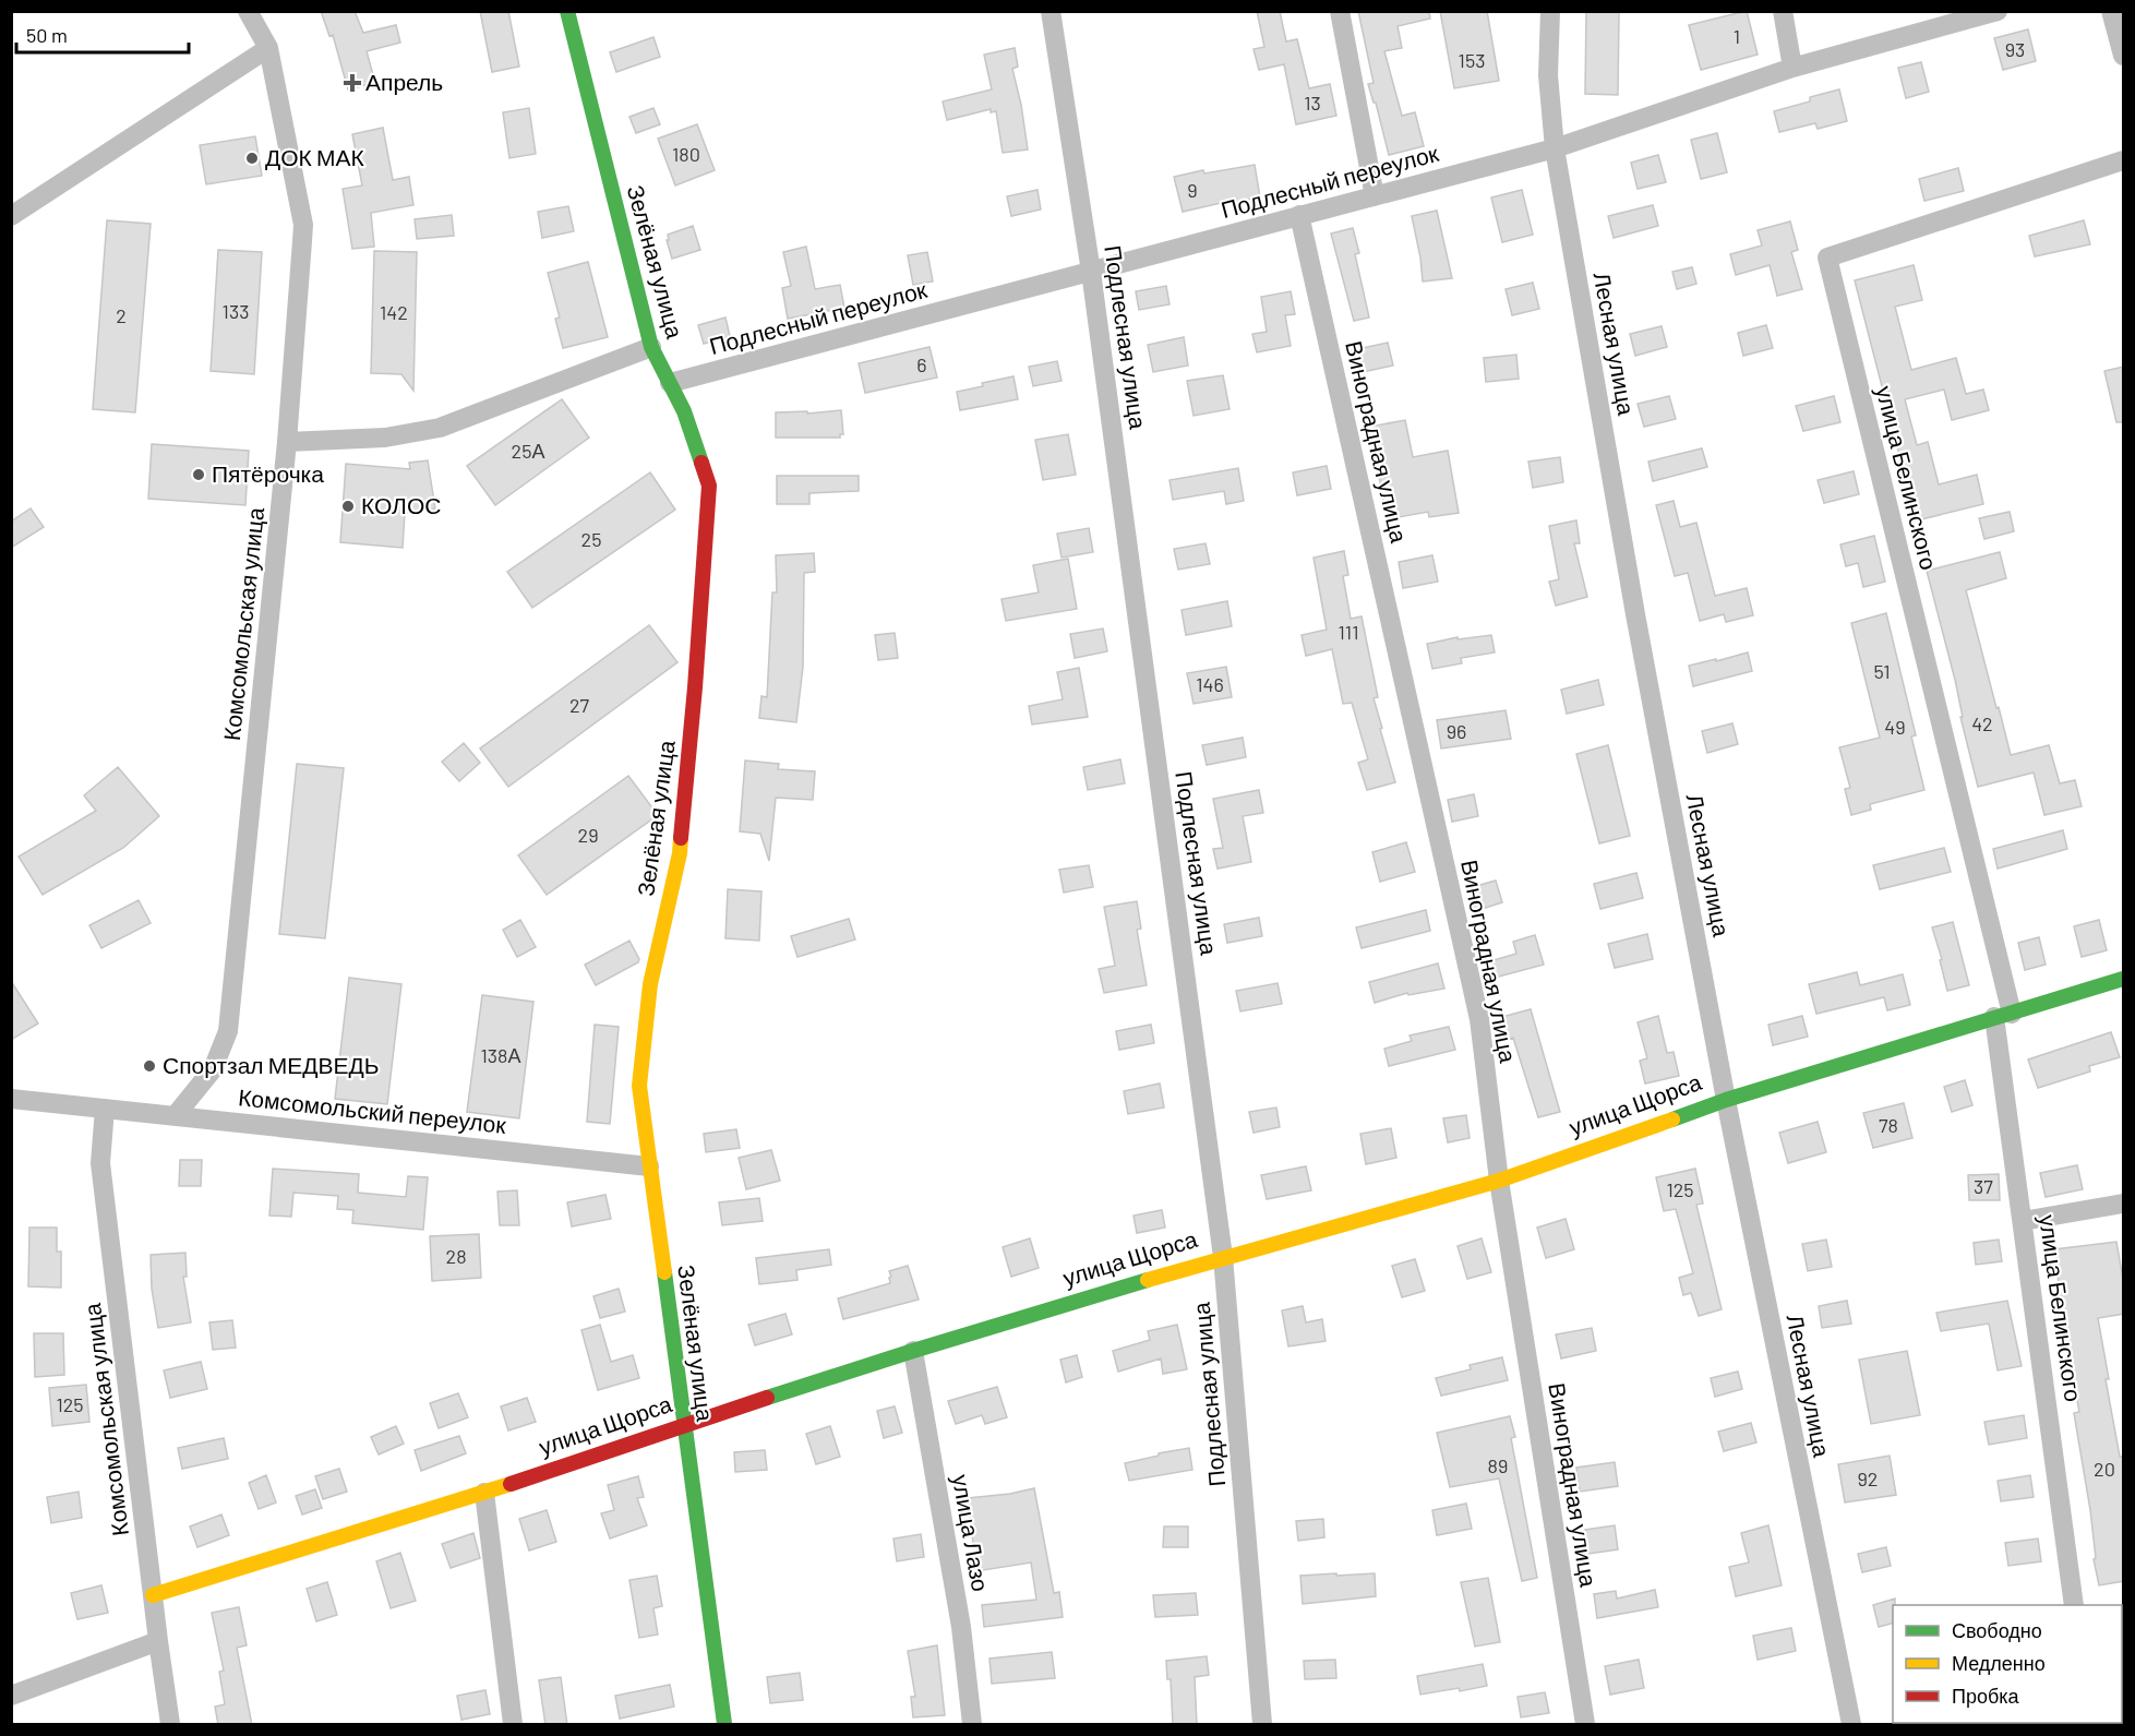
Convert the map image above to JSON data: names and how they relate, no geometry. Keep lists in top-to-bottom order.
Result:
{
  "streets": {
    "street": [
      "Подлесный переулок",
      "Зелёная улица",
      "Подлесная улица",
      "Лесная улица",
      "Виноградная улица",
      "улица Белинского",
      "Комсомольская улица",
      "улица Щорса",
      "Комсомольский переулок",
      "улица Лазо"
    ]
  },
  "crossings": [
    ["Подлесный переулок", "Зелёная улица"],
    ["Подлесный переулок", "Подлесная улица"],
    ["Подлесный переулок", "Лесная улица"],
    ["Подлесный переулок", "Виноградная улица"],
    ["Зелёная улица", "улица Щорса"],
    ["Зелёная улица", "Комсомольский переулок"],
    ["Подлесная улица", "улица Щорса"],
    ["Лесная улица", "улица Щорса"],
    ["Виноградная улица", "улица Щорса"],
    ["улица Белинского", "улица Щорса"],
    ["Комсомольская улица", "улица Щорса"],
    ["Комсомольская улица", "Комсомольский переулок"],
    ["улица Щорса", "улица Лазо"]
  ],
  "places": {
    "health": ["Апрель"],
    "other": [
      "ДОК МАК",
      "Пятёрочка",
      "КОЛОС",
      "Спортзал МЕДВЕДЬ"
    ]
  },
  "house_numbers": [
    "1",
    "93",
    "153",
    "13",
    "180",
    "9",
    "133",
    "142",
    "2",
    "6",
    "25А",
    "25",
    "111",
    "51",
    "146",
    "27",
    "42",
    "49",
    "96",
    "29",
    "138А",
    "78",
    "37",
    "125",
    "28",
    "125",
    "89",
    "20",
    "92"
  ],
  "legend": ["Свободно", "Медленно", "Пробка"],
  "scale_bar": "50 m"
}
